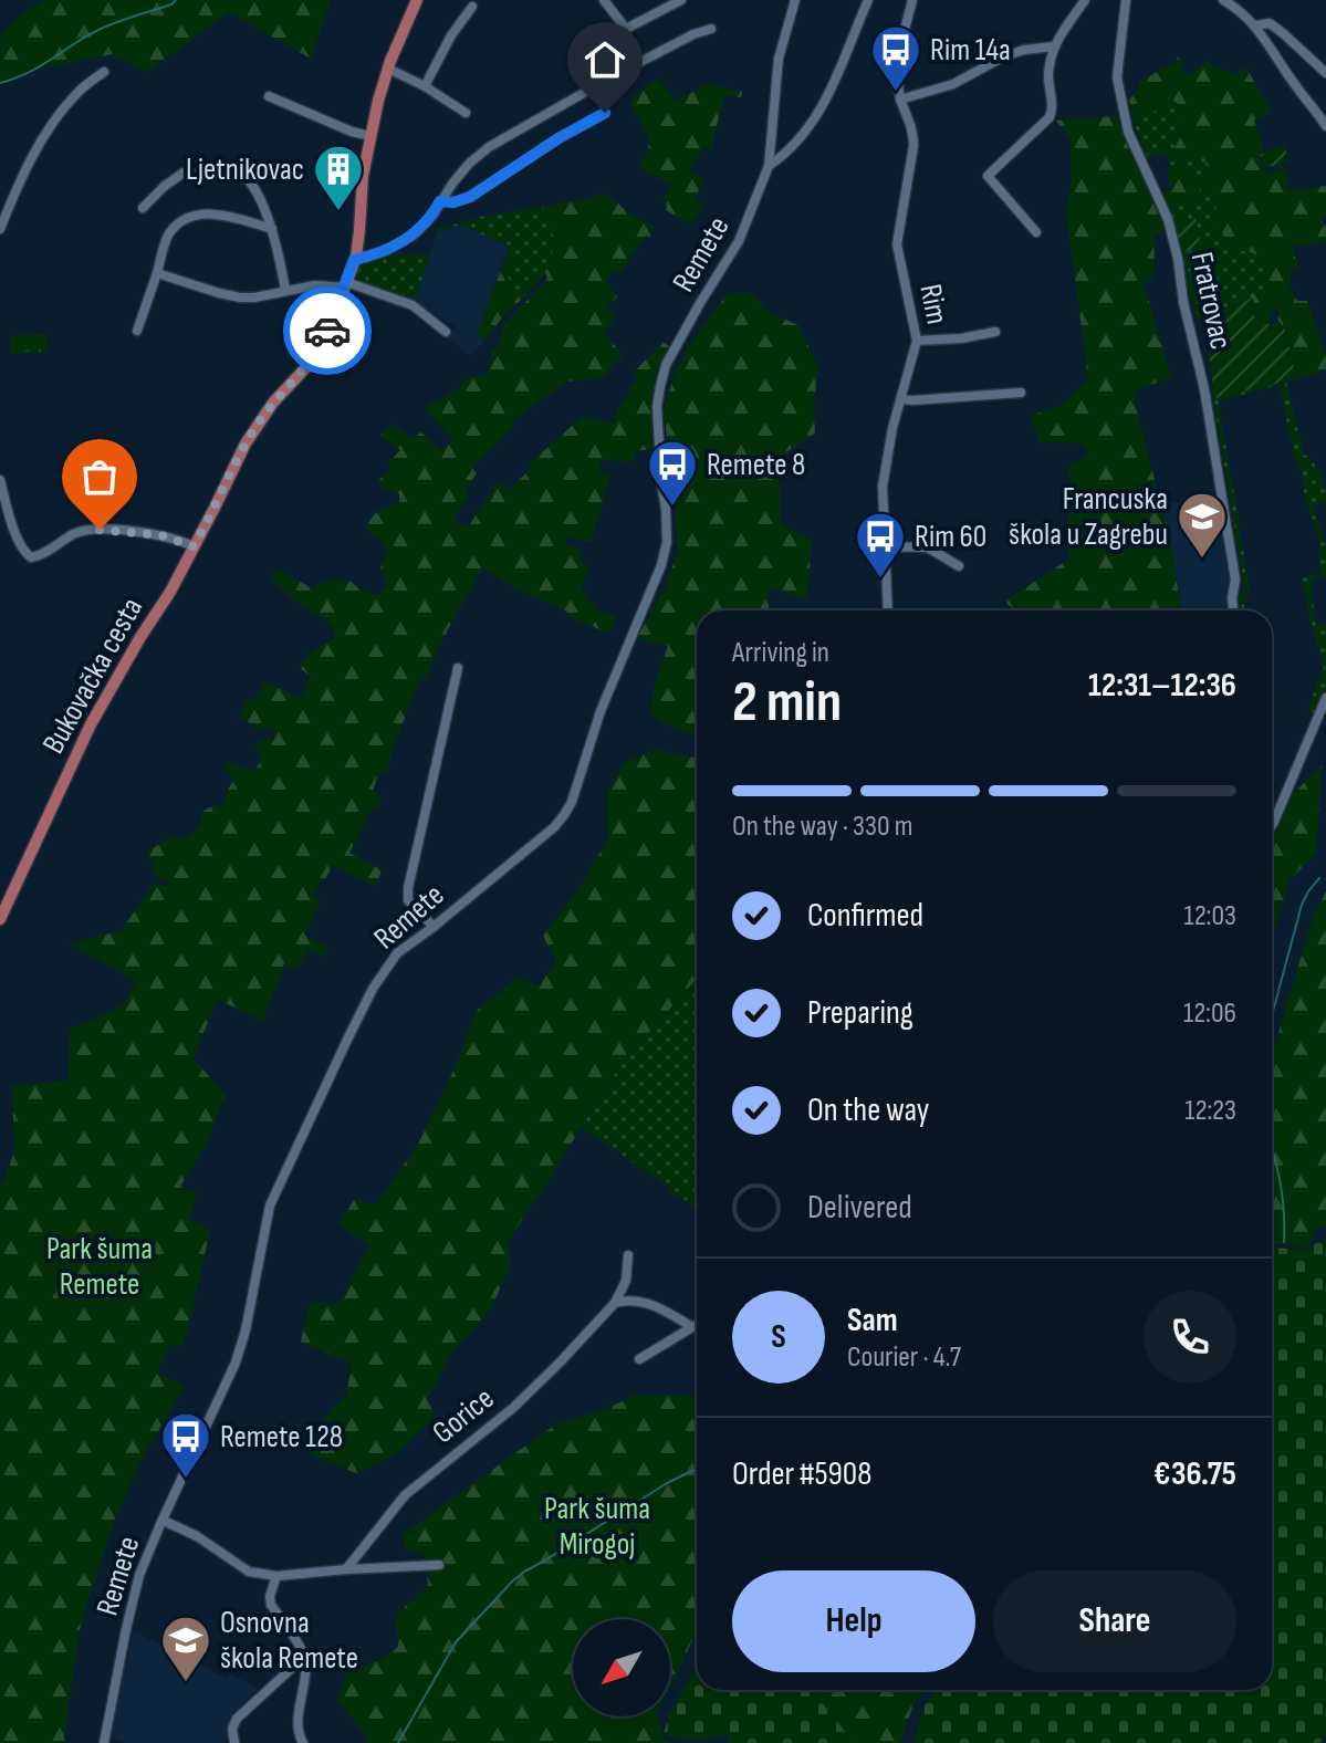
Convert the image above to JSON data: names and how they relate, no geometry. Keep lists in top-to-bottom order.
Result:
{
  "streets": {
    "main road": ["Bukovačka cesta"],
    "street": [
      "Remete",
      "Fratrovac",
      "Rim",
      "Gorice"
    ]
  },
  "parks": ["Park šuma Remete", "Park šuma Mirogoj"],
  "places": {
    "bus stop": [
      "Rim 14a",
      "Remete 8",
      "Rim 60",
      "Remete 128"
    ],
    "building": ["Ljetnikovac"],
    "school or university": ["Francuska škola u Zagrebu", "Osnovna škola Remete"]
  },
  "north": "bottom left",
  "page": {
    "heading": ["2 min", "Arriving in", "12:31–12:36"],
    "panel": [
      "Sam",
      "Courier · 4.7",
      "Order #5908",
      "€36.75"
    ],
    "bar": "On the way · 330 m",
    "list": [
      ["Confirmed", "12:03"],
      ["Preparing", "12:06"],
      ["On the way", "12:23"],
      "Delivered"
    ],
    "round": "S",
    "buttons": ["Help", "Share"]
  }
}
